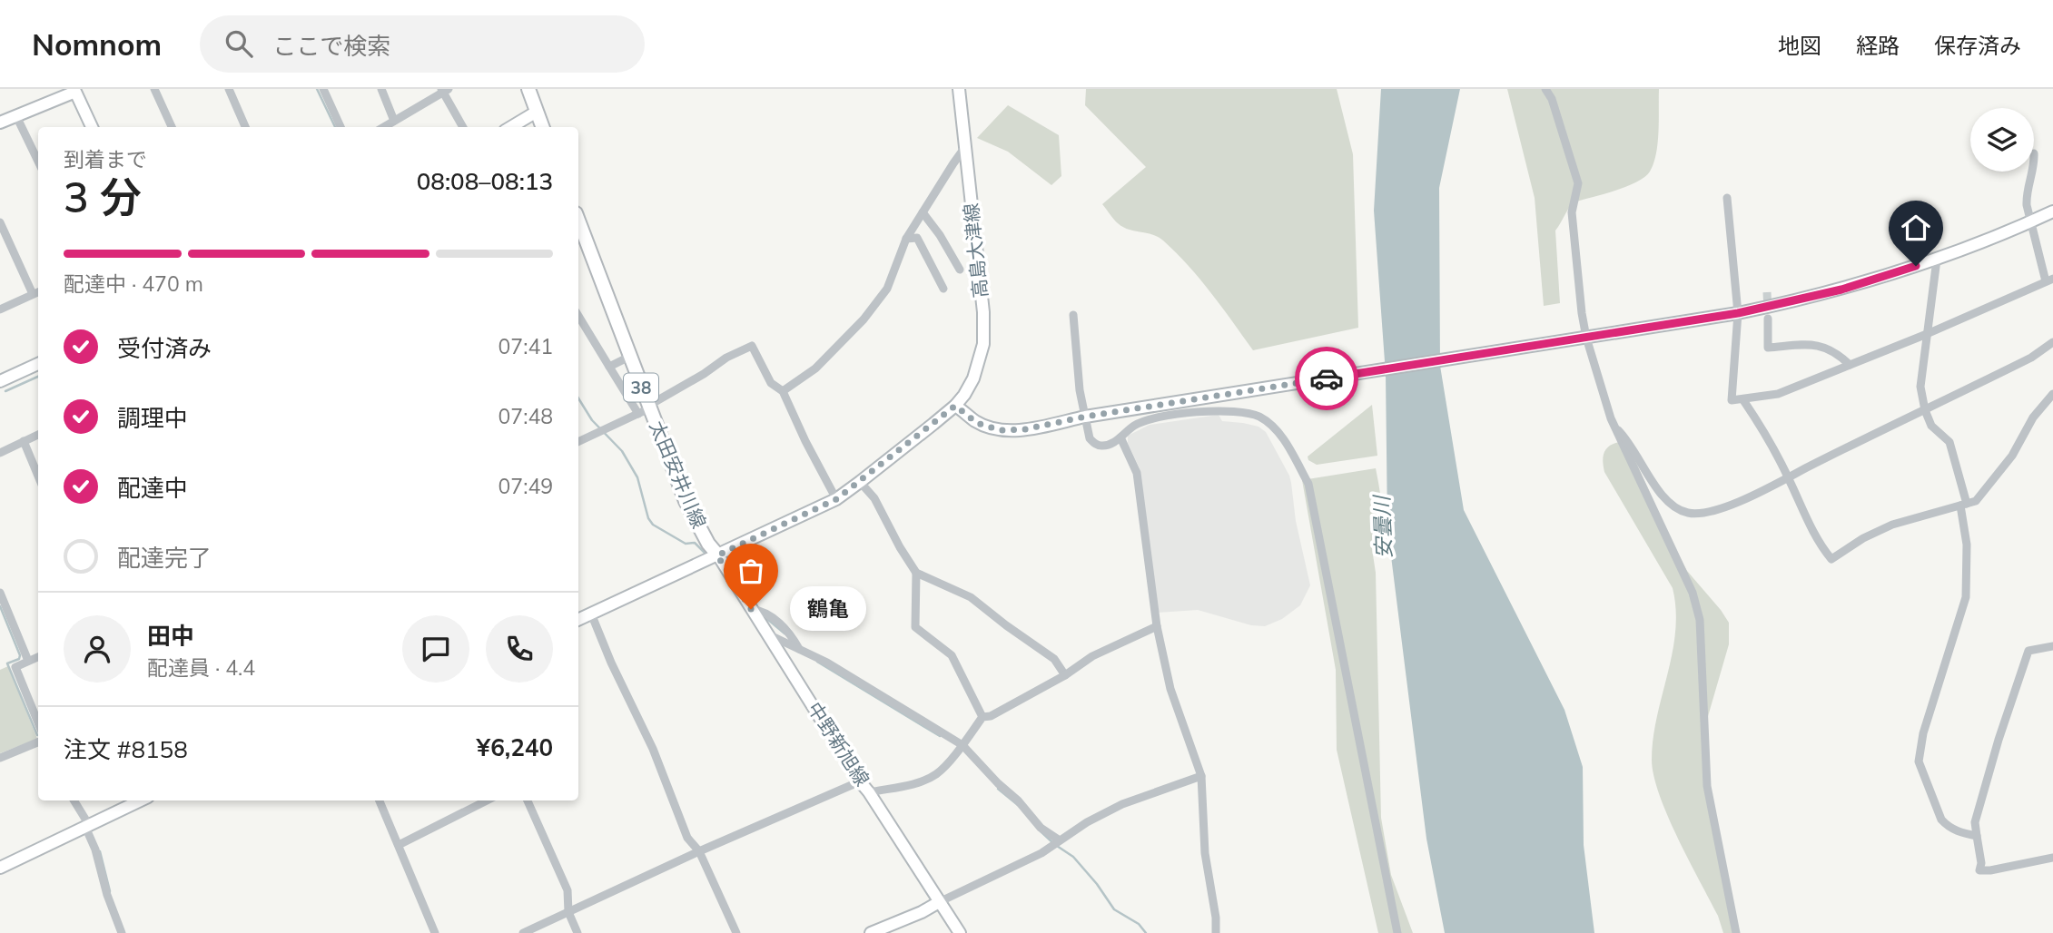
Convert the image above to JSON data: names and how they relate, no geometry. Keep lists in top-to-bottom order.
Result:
{
  "streets": {
    "main road": [
      "高島大津線",
      "38",
      "太田安井川線",
      "中野新旭線"
    ]
  },
  "crossings": [
    ["高島大津線", "太田安井川線"],
    ["高島大津線", "中野新旭線"],
    ["太田安井川線", "中野新旭線"]
  ],
  "water": ["安曇川"],
  "places": ["鶴亀"],
  "page": {
    "header": "Nomnom",
    "search": "ここで検索",
    "nav": ["地図", "経路", "保存済み"],
    "heading": ["3 分", "到着まで", "08:08–08:13"],
    "panel": [
      "田中",
      "配達員 · 4.4",
      "注文 #8158",
      "¥6,240"
    ],
    "bar": "配達中 · 470 m",
    "list": [
      ["受付済み", "07:41"],
      ["調理中", "07:48"],
      ["配達中", "07:49"],
      "配達完了"
    ],
    "bubble": "鶴亀"
  }
}
